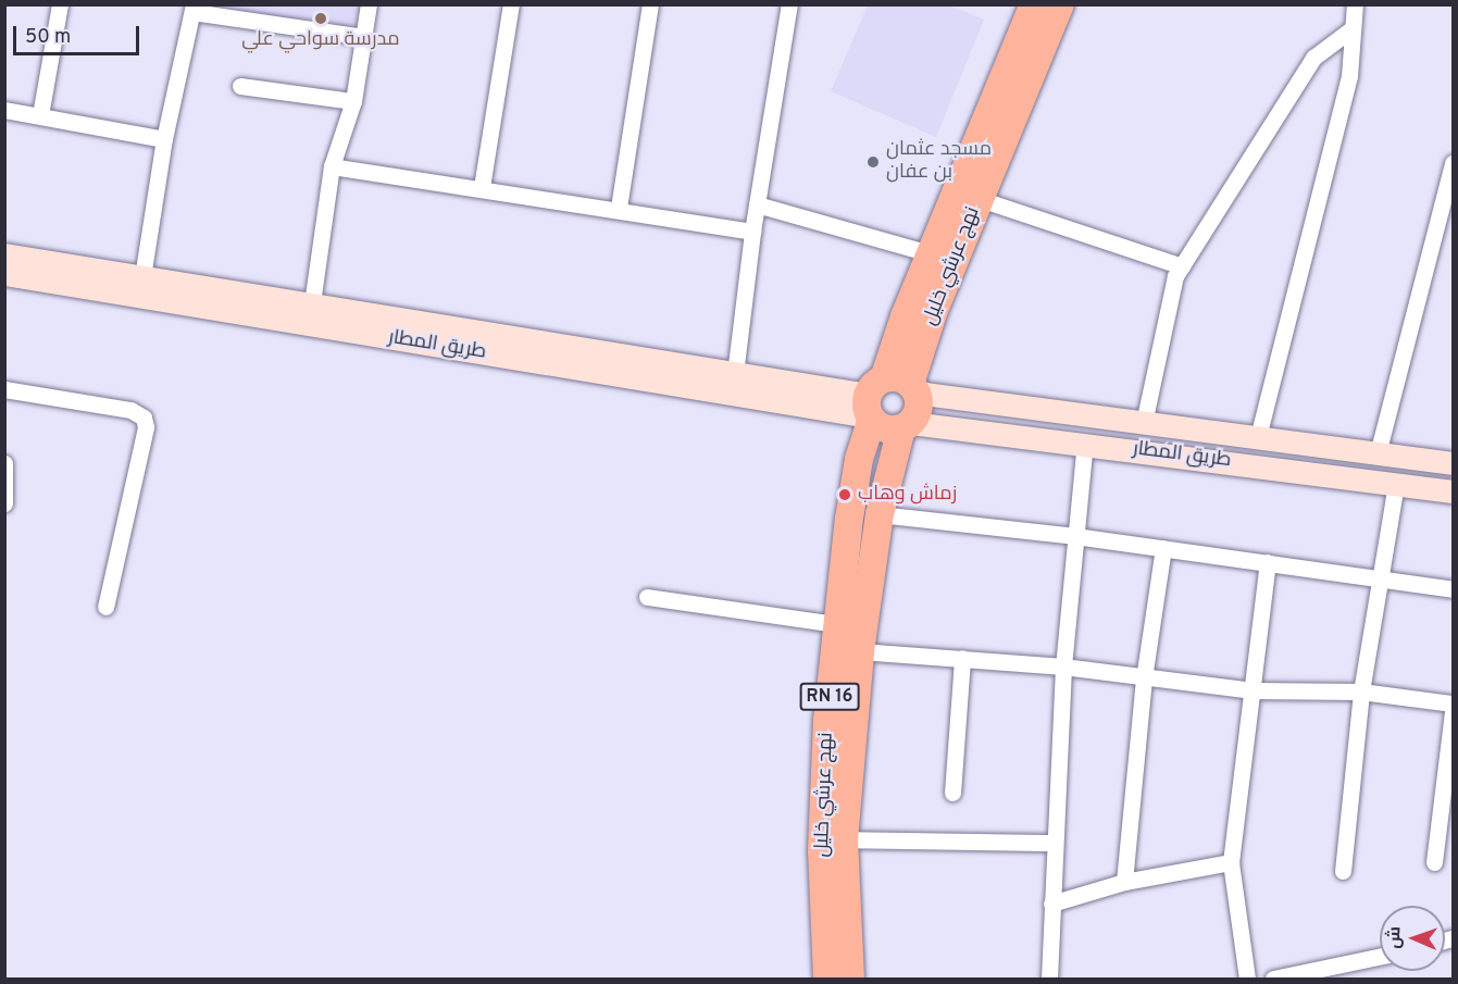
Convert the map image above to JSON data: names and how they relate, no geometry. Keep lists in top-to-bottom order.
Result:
{
  "streets": {
    "highway": ["نهج عرشي خليل", "RN 16"],
    "main road": ["طريق المطار"]
  },
  "crossings": [
    ["نهج عرشي خليل", "طريق المطار"]
  ],
  "places": ["مدرسة سواحي علي", "مسجد عثمان بن عفان", "زماش وهاب"],
  "scale_bar": "50 m",
  "north": "left"
}
